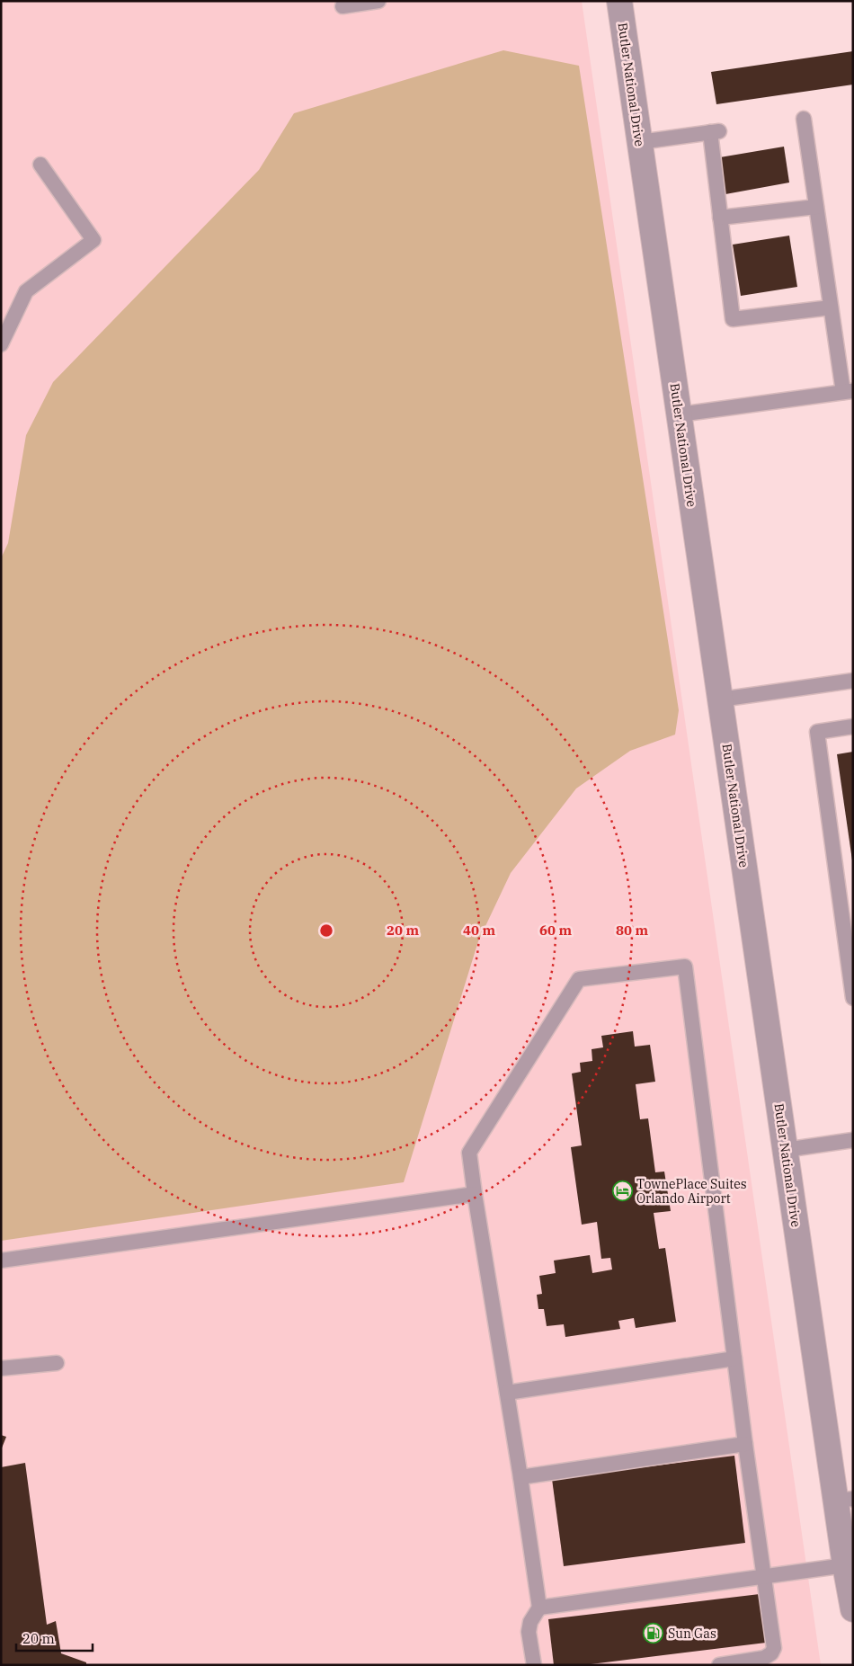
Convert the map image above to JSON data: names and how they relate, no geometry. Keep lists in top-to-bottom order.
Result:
{
  "streets": {
    "street": ["Butler National Drive"]
  },
  "places": {
    "hotel": ["TownePlace Suites Orlando Airport"],
    "fuel station": ["Sun Gas"]
  },
  "scale_bar": "20 m",
  "rings": [
    "20 m",
    "40 m",
    "60 m",
    "80 m"
  ]
}
